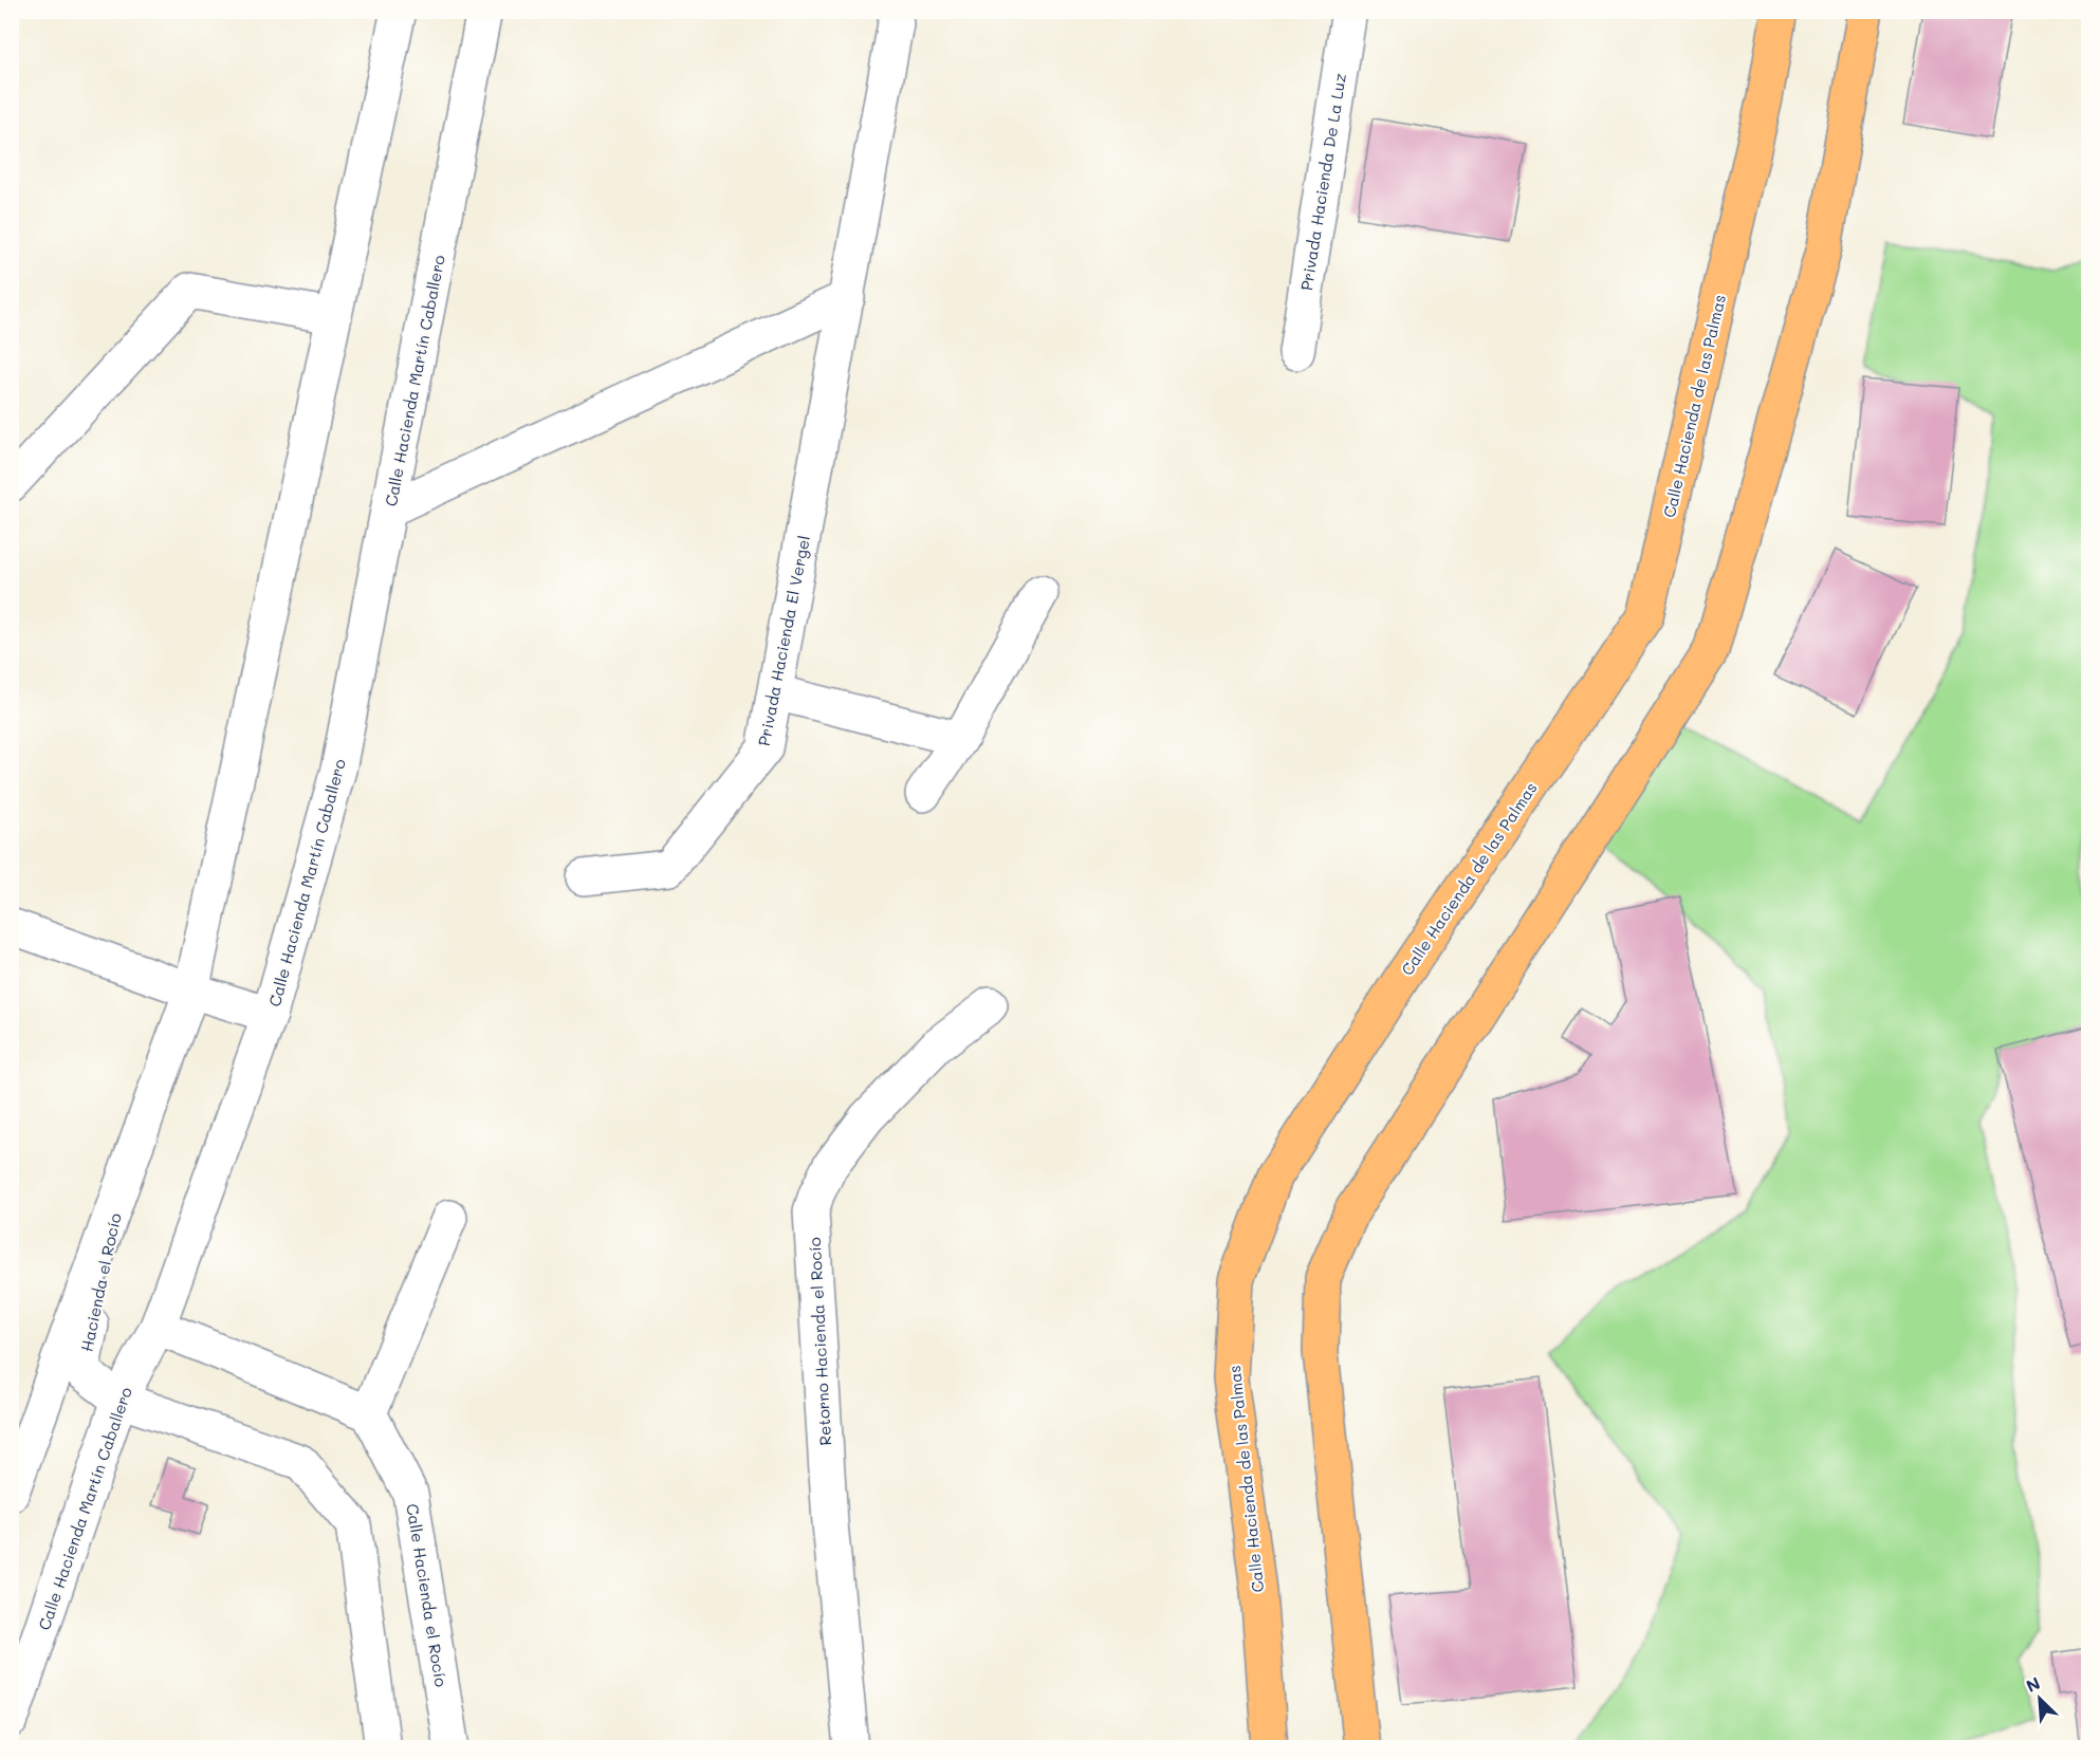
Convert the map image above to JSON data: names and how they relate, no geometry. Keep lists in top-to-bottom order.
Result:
{
  "streets": {
    "main road": ["Calle Hacienda de las Palmas"],
    "street": [
      "Privada Hacienda De La Luz",
      "Calle Hacienda Martín Caballero",
      "Privada Hacienda El Vergel",
      "Hacienda el Rocío",
      "Retorno Hacienda el Rocío",
      "Calle Hacienda el Rocío"
    ]
  },
  "crossings": [
    ["Calle Hacienda Martín Caballero", "Hacienda el Rocío"]
  ],
  "north": "top left"
}
